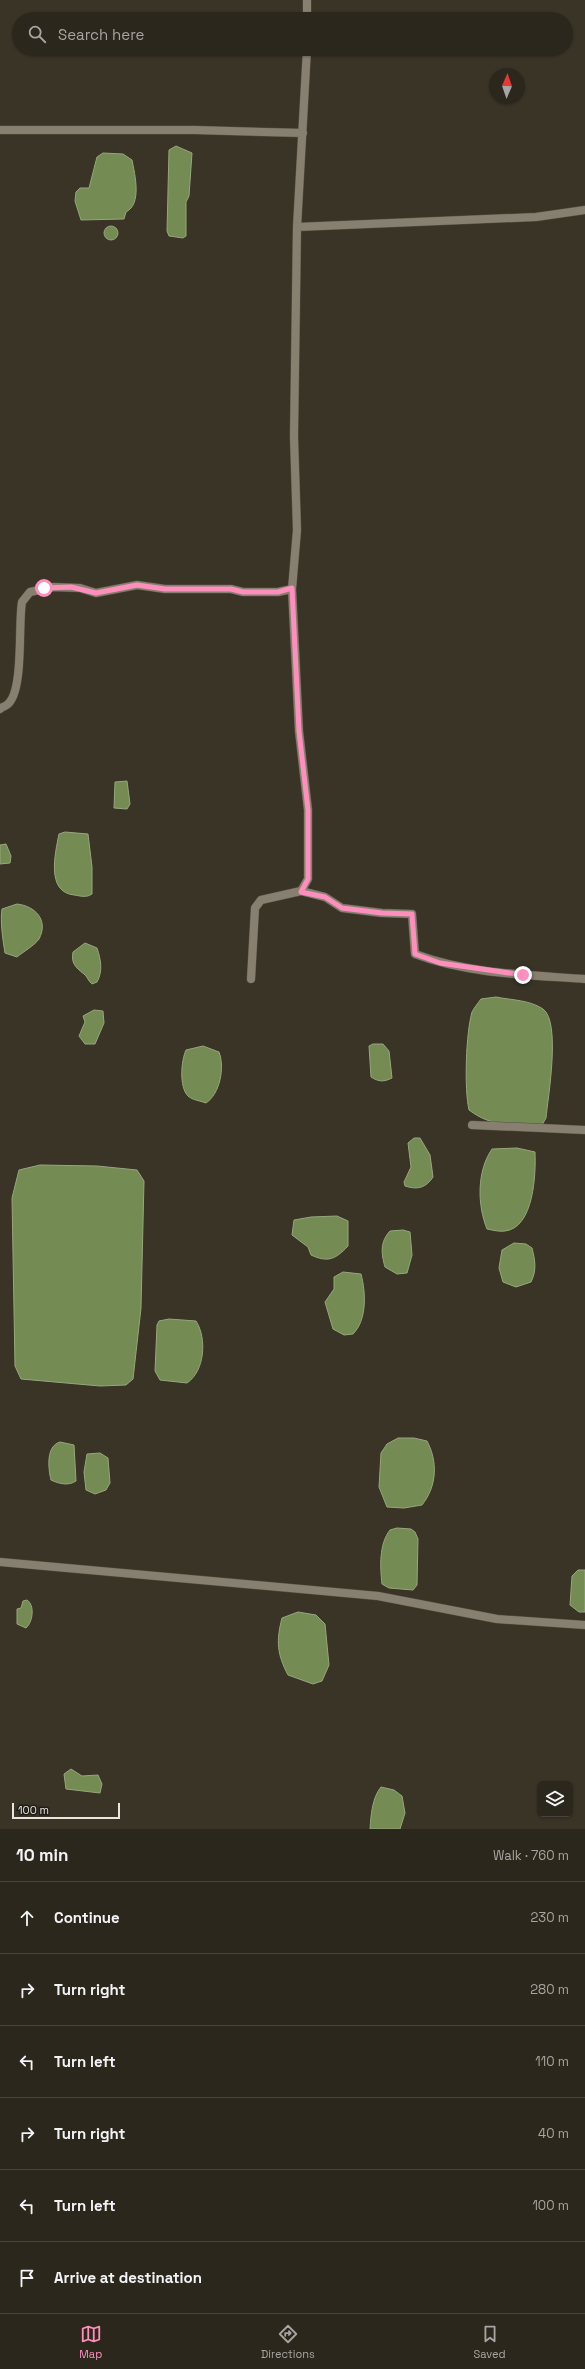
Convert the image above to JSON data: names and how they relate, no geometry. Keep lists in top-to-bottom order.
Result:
{
  "scale_bar": "100 m",
  "north": "top",
  "page": {
    "search": "Search here",
    "scale": "100 m",
    "heading": ["10 min", "Walk · 760 m"],
    "list": [
      ["Continue", "230 m"],
      ["Turn right", "280 m"],
      ["Turn left", "110 m"],
      ["Turn right", "40 m"],
      ["Turn left", "100 m"],
      "Arrive at destination"
    ],
    "nav": ["Map", "Directions", "Saved"]
  }
}
